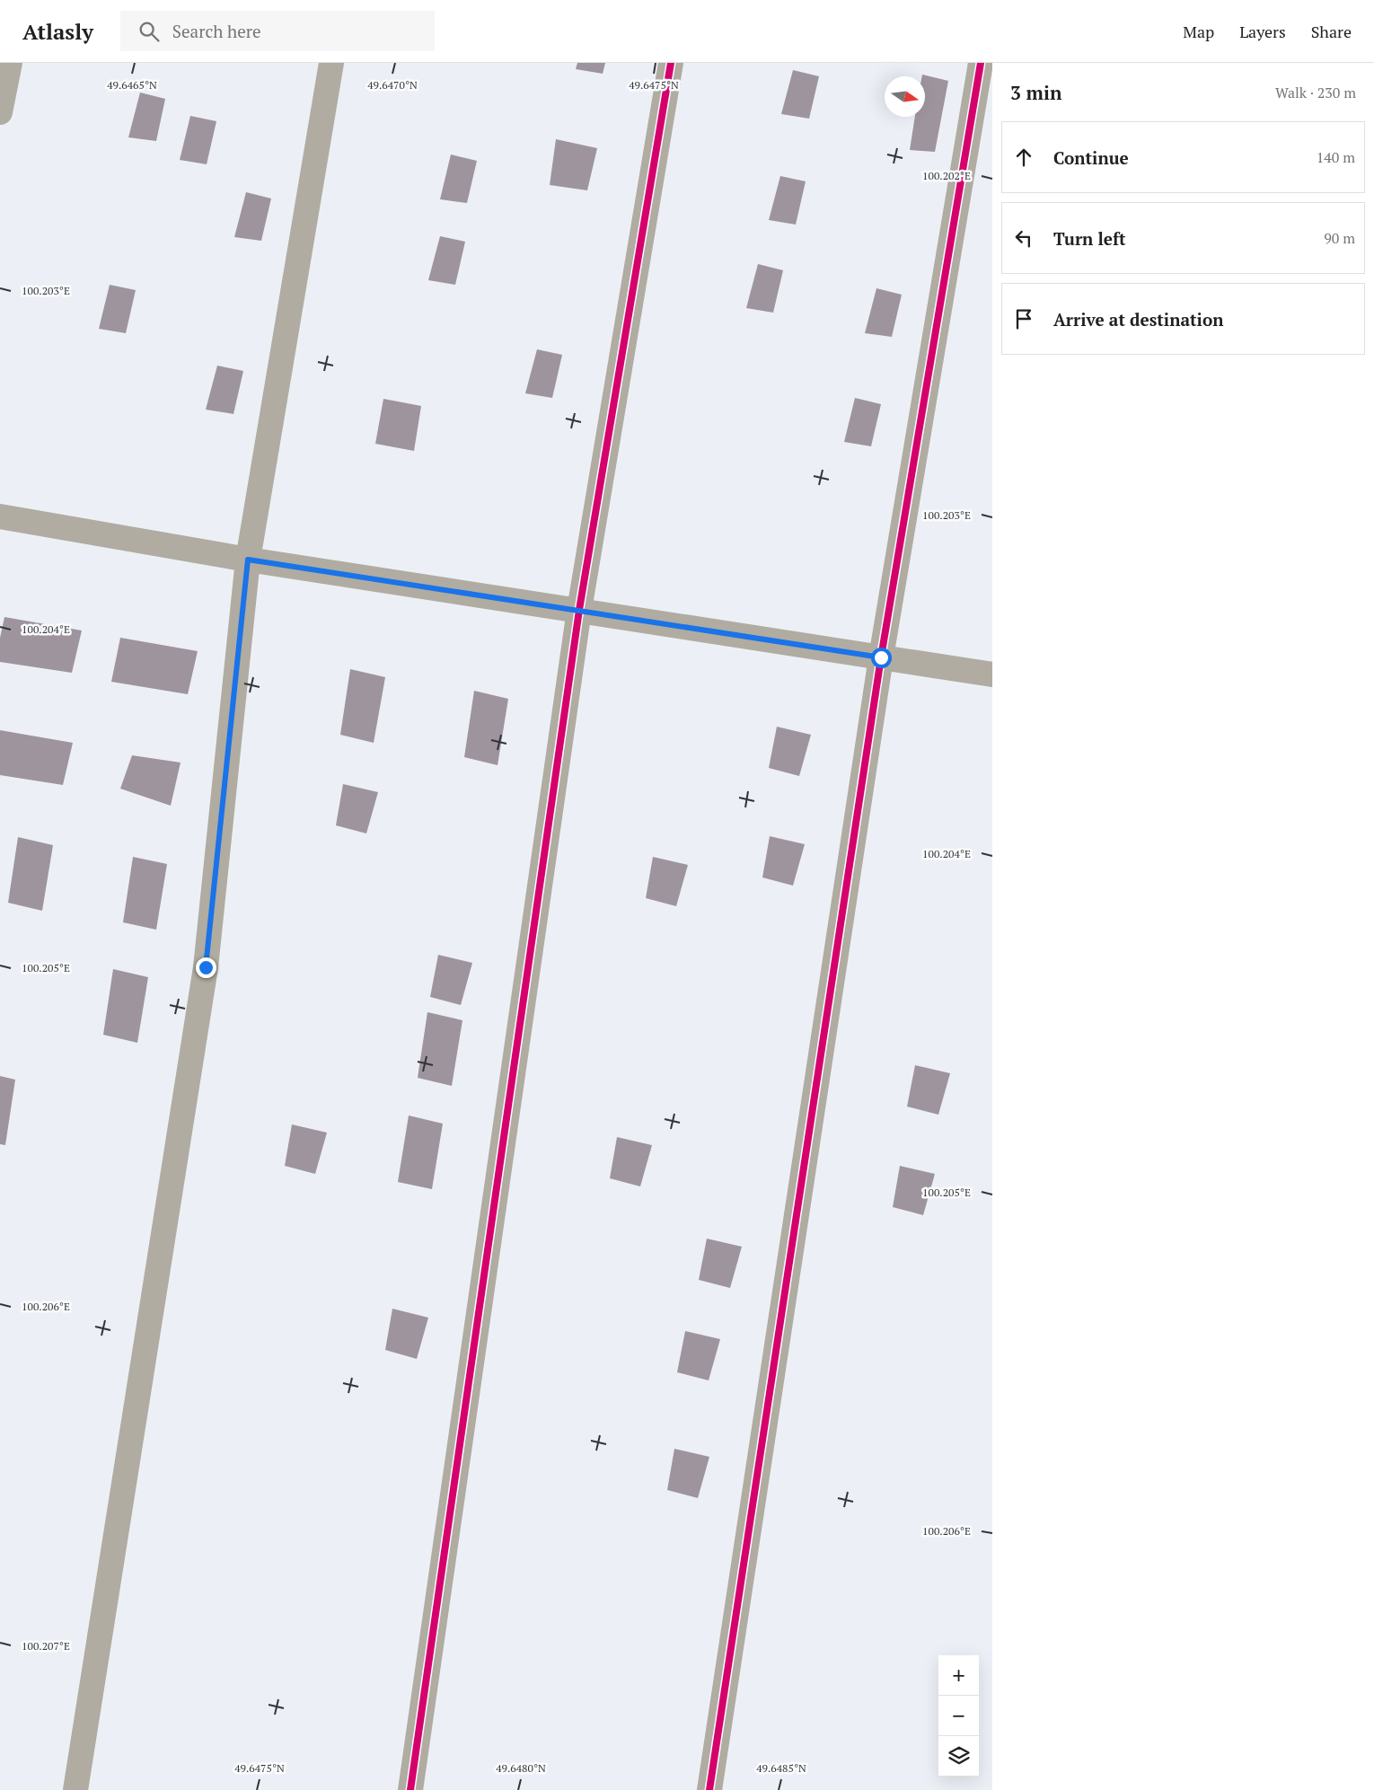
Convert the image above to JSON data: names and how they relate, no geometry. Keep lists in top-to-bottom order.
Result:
{
  "north": "right",
  "page": {
    "header": "Atlasly",
    "search": "Search here",
    "nav": ["Map", "Layers", "Share"],
    "heading": ["3 min", "Walk · 230 m"],
    "list": [
      ["Continue", "140 m"],
      ["Turn left", "90 m"],
      "Arrive at destination"
    ],
    "map_buttons": ["+", "−"]
  },
  "coordinates": [
    "49.6465°N",
    "49.6470°N",
    "49.6475°N",
    "100.202°E",
    "100.203°E",
    "100.204°E",
    "100.205°E",
    "100.206°E",
    "100.207°E",
    "49.6480°N",
    "49.6485°N"
  ]
}
